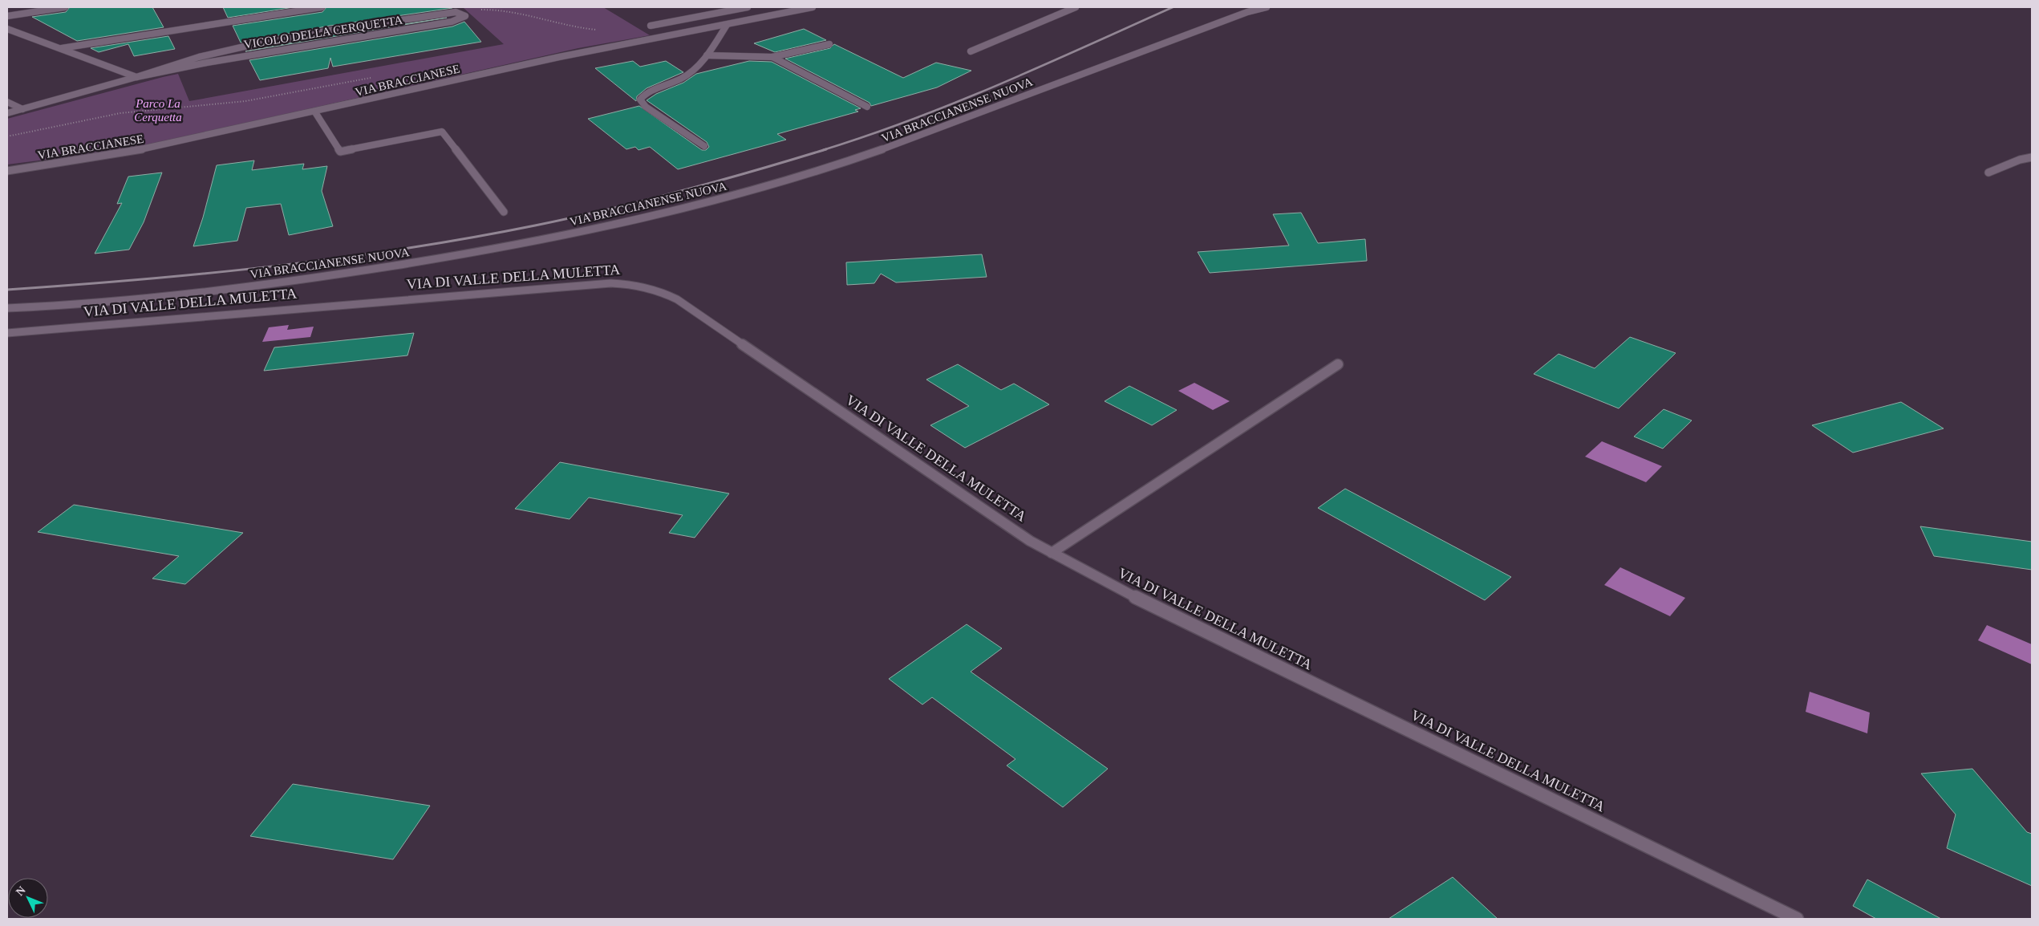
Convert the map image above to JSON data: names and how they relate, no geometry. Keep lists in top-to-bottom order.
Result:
{
  "streets": {
    "street": [
      "VICOLO DELLA CERQUETTA",
      "VIA BRACCIANESE",
      "VIA BRACCIANENSE NUOVA",
      "VIA DI VALLE DELLA MULETTA"
    ]
  },
  "parks": ["Parco La Cerquetta"],
  "north": "top left"
}
